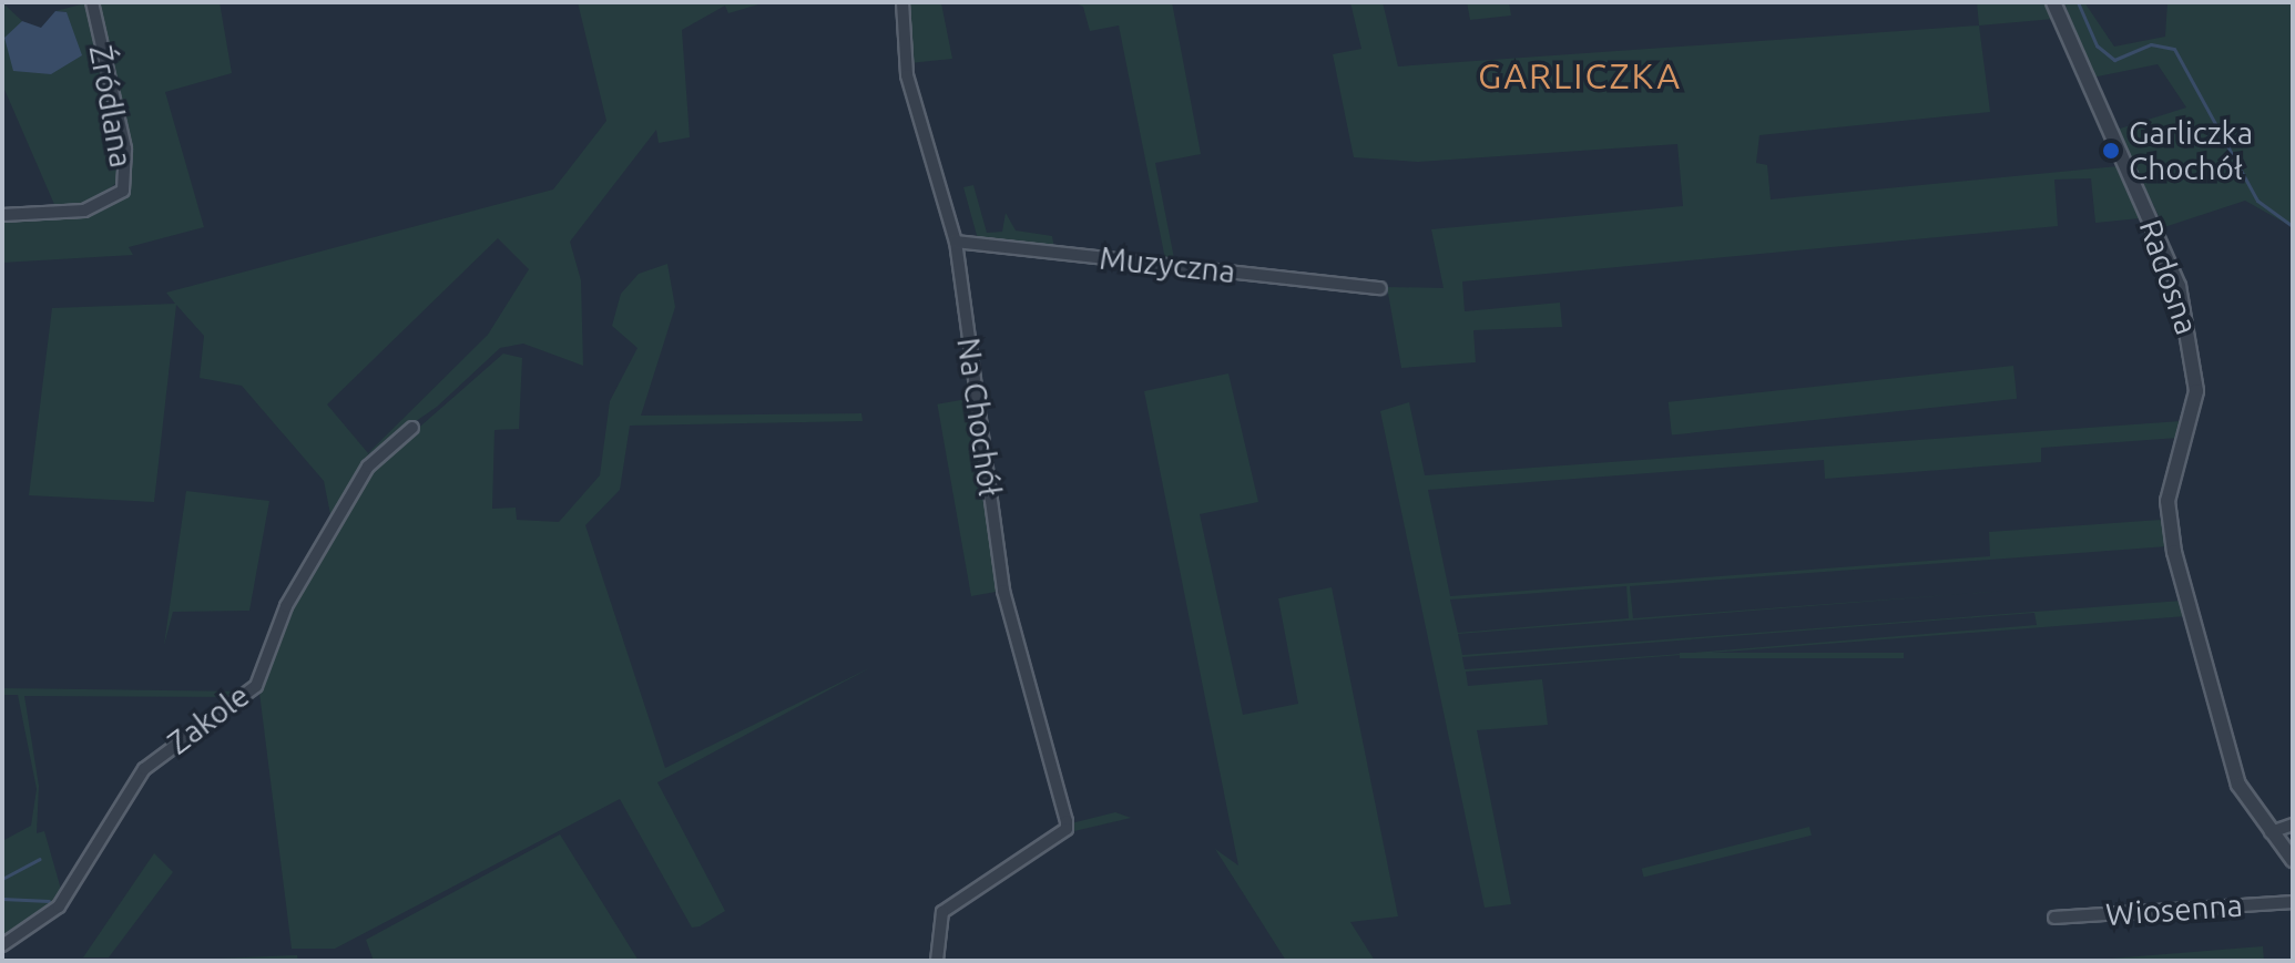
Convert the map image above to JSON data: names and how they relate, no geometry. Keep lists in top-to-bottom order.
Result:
{
  "streets": {
    "street": [
      "Źródlana",
      "Muzyczna",
      "Radosna",
      "Na Chochół",
      "Zakole",
      "Wiosenna"
    ]
  },
  "crossings": [
    ["Muzyczna", "Na Chochół"]
  ],
  "districts": ["GARLICZKA"],
  "places": ["Garliczka Chochół"]
}
